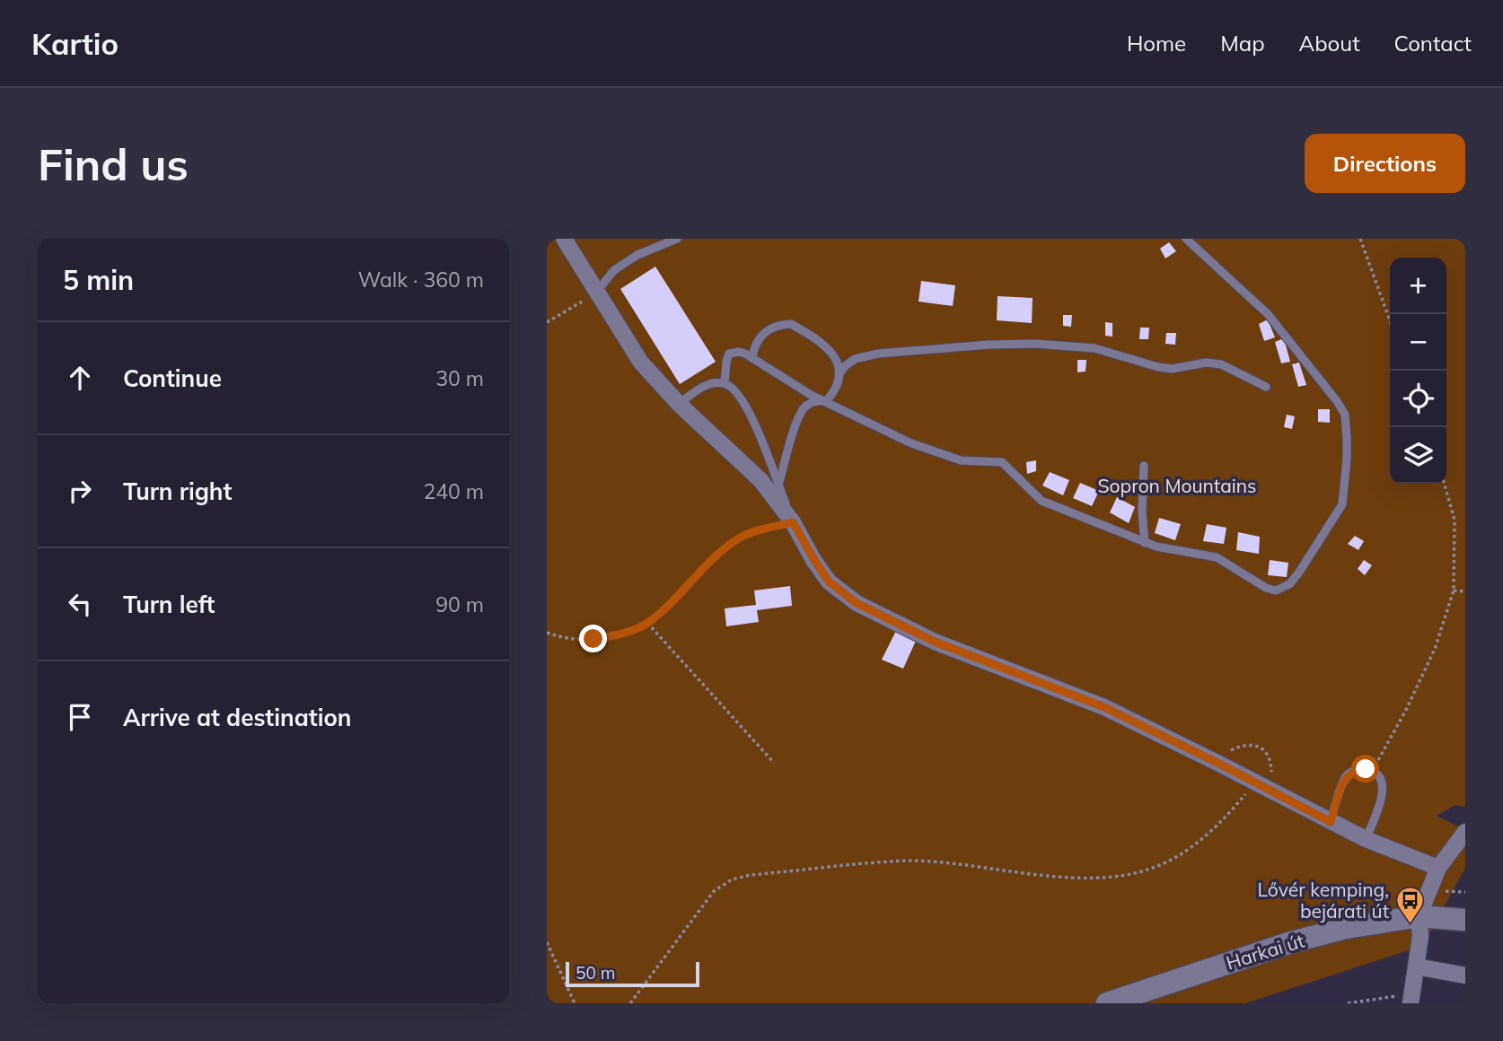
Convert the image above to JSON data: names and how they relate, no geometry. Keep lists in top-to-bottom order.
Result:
{
  "streets": {
    "main road": ["Harkai út"]
  },
  "parks": ["Sopron Mountains"],
  "places": {
    "bus stop": ["Lővér kemping, bejárati út"]
  },
  "scale_bar": "50 m",
  "page": {
    "header": "Kartio",
    "nav": [
      "Home",
      "Map",
      "About",
      "Contact"
    ],
    "buttons": "Directions",
    "title": "Find us",
    "heading": ["5 min", "Walk · 360 m"],
    "map_buttons": ["+", "−"],
    "list": [
      ["Continue", "30 m"],
      ["Turn right", "240 m"],
      ["Turn left", "90 m"],
      "Arrive at destination"
    ],
    "scale": "50 m"
  }
}
